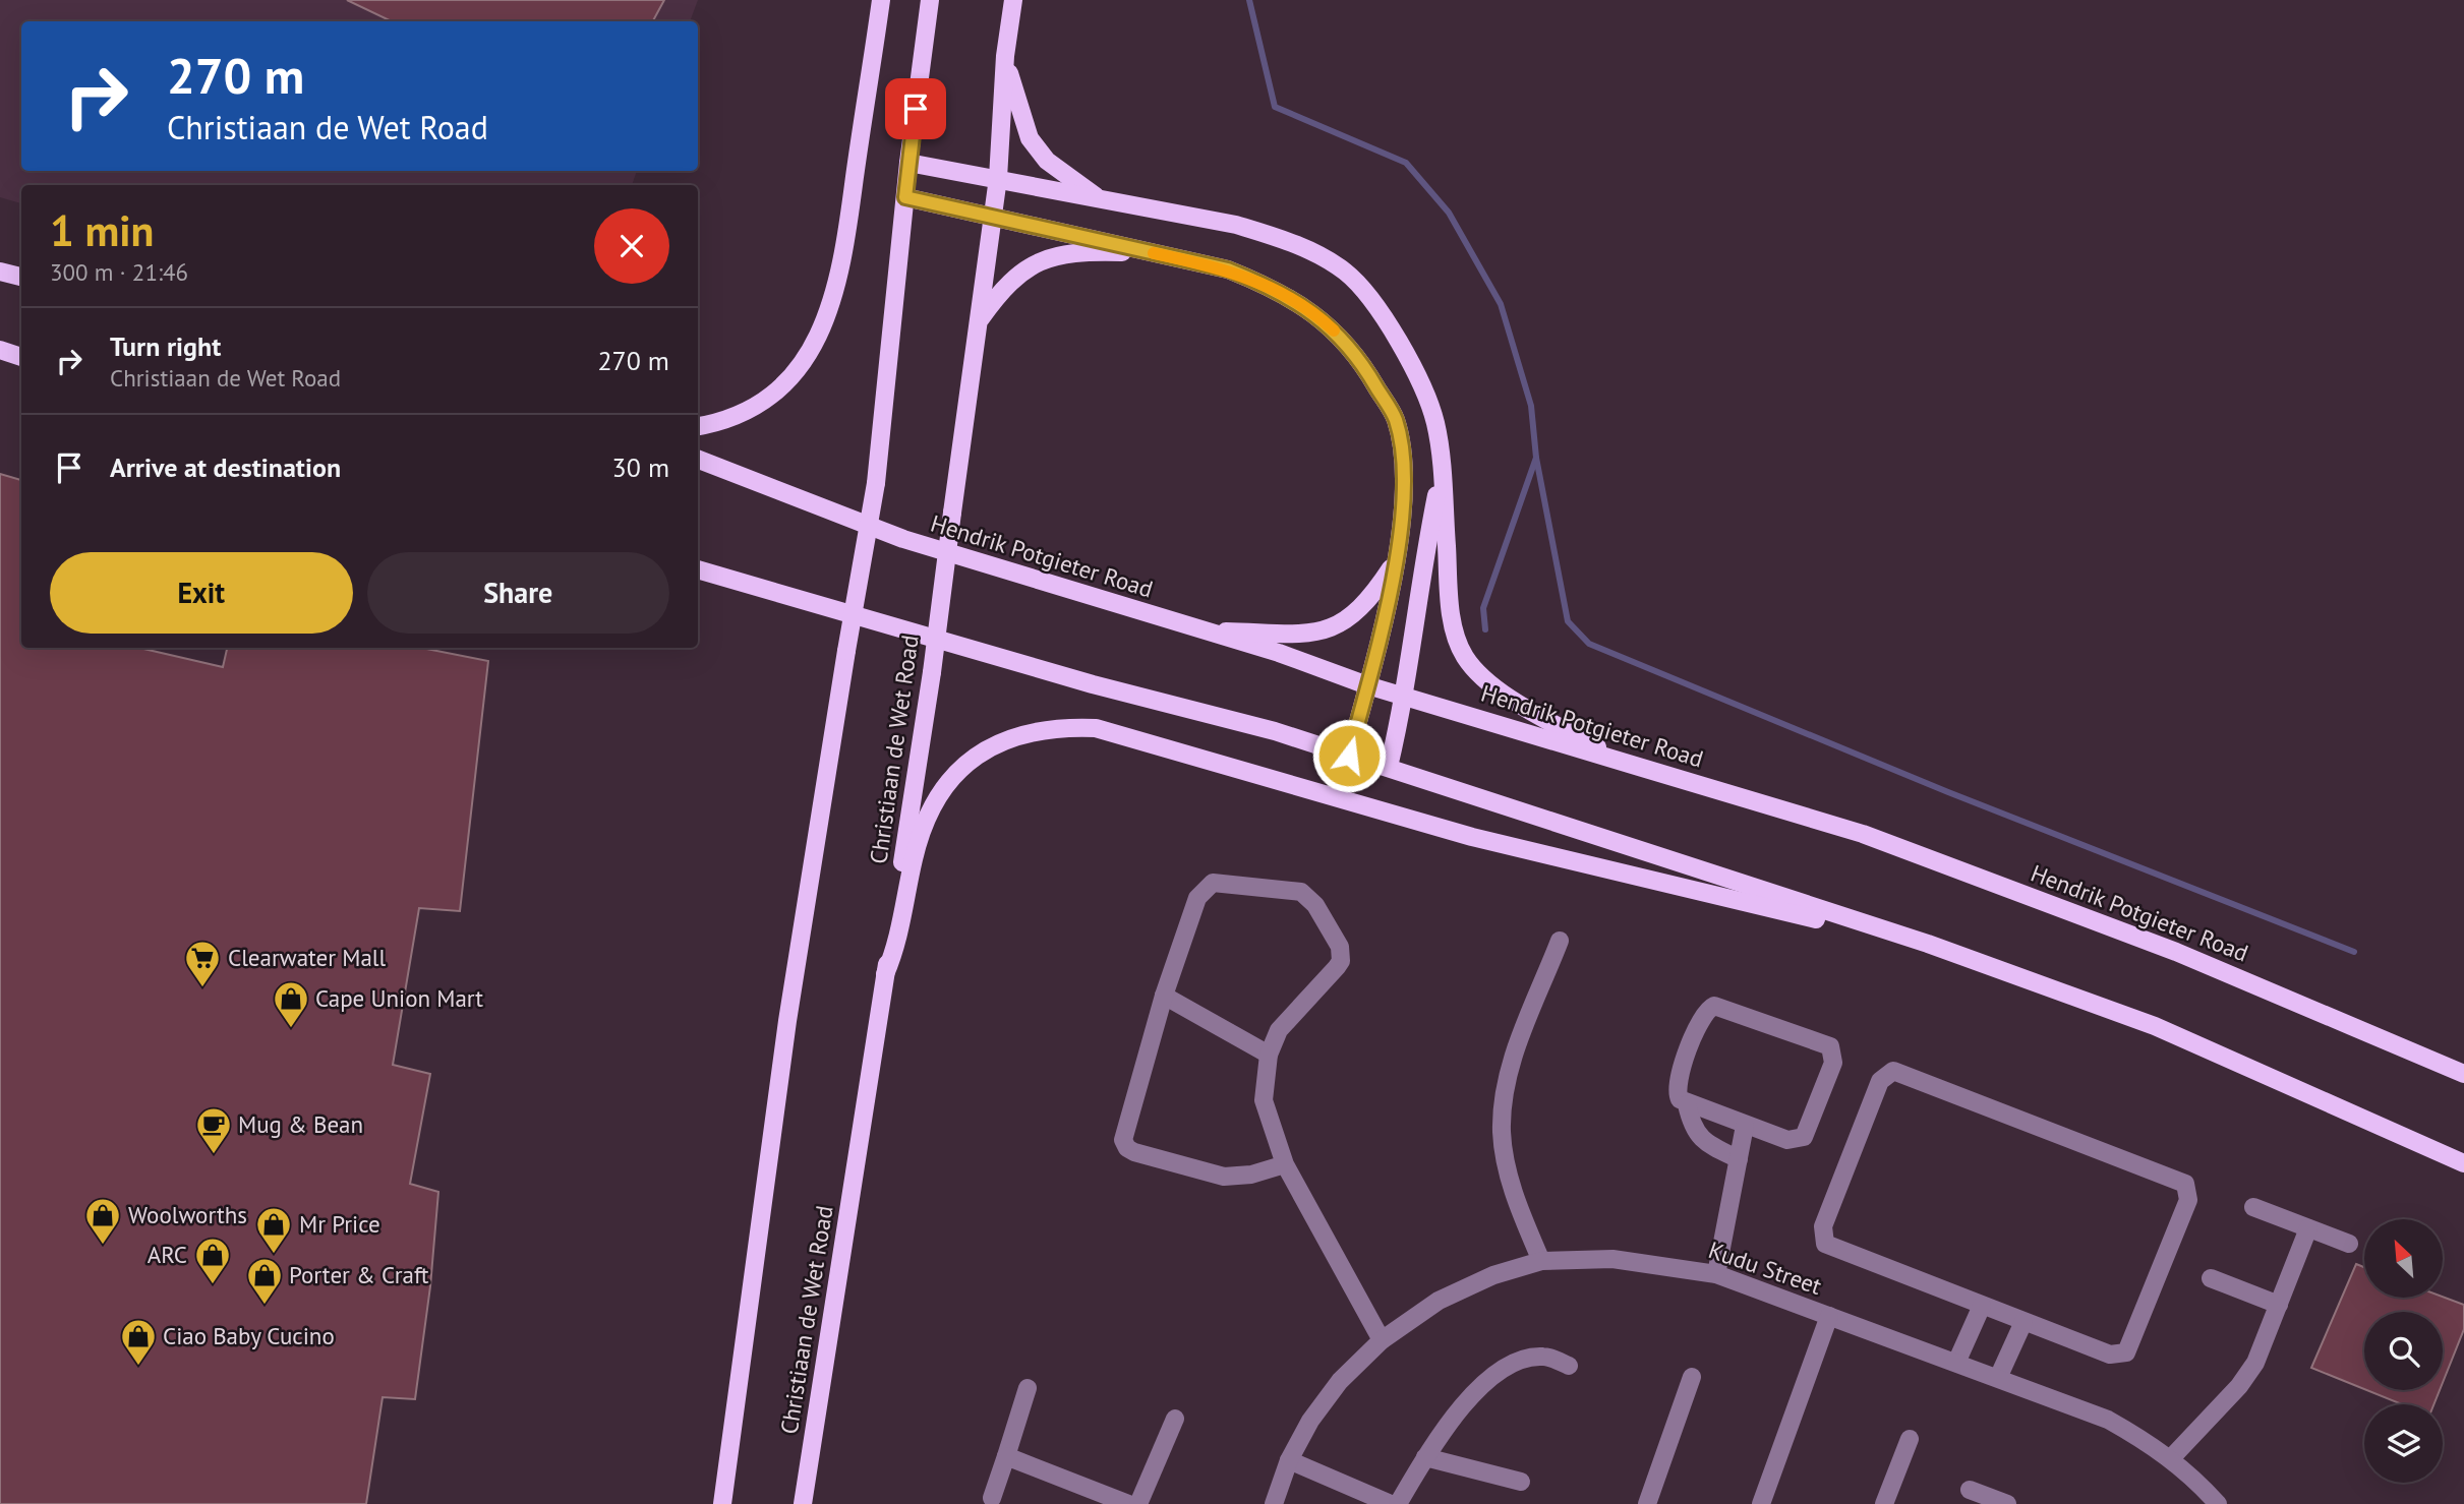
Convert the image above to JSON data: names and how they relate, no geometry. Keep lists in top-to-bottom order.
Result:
{
  "streets": {
    "main road": ["Hendrik Potgieter Road", "Christiaan de Wet Road"],
    "street": ["Kudu Street"]
  },
  "places": {
    "supermarket": ["Clearwater Mall"],
    "shop": [
      "Cape Union Mart",
      "Woolworths",
      "Mr Price",
      "ARC",
      "Porter & Craft",
      "Ciao Baby Cucino"
    ],
    "cafe": ["Mug & Bean"]
  },
  "north": "top left",
  "page": {
    "turn": ["270 m", "Christiaan de Wet Road"],
    "heading": ["1 min", "300 m · 21:46"],
    "list": [
      {
        "name": "Turn right",
        "note": "Christiaan de Wet Road",
        "value": "270 m"
      },
      {
        "name": "Arrive at destination",
        "value": "30 m"
      }
    ],
    "buttons": ["Exit", "Share"]
  }
}
